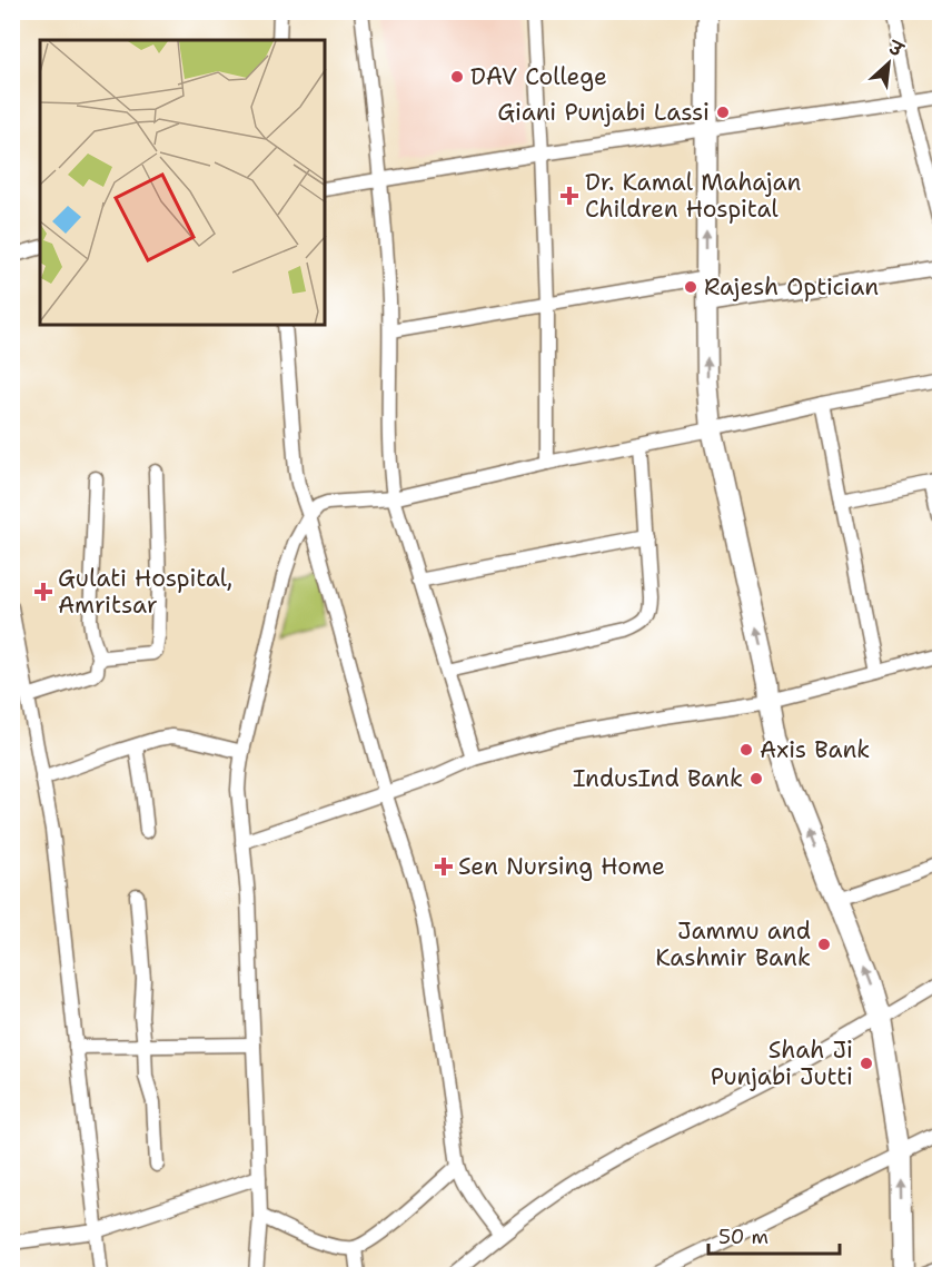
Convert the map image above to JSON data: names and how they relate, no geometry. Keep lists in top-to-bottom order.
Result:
{
  "places": {
    "other": [
      "DAV College",
      "Giani Punjabi Lassi",
      "Rajesh Optician",
      "Axis Bank",
      "IndusInd Bank",
      "Jammu and Kashmir Bank",
      "Shah Ji Punjabi Jutti"
    ],
    "health": ["Dr. Kamal Mahajan Children Hospital", "Gulati Hospital, Amritsar", "Sen Nursing Home"]
  },
  "scale_bar": "50 m",
  "north": "top right"
}
